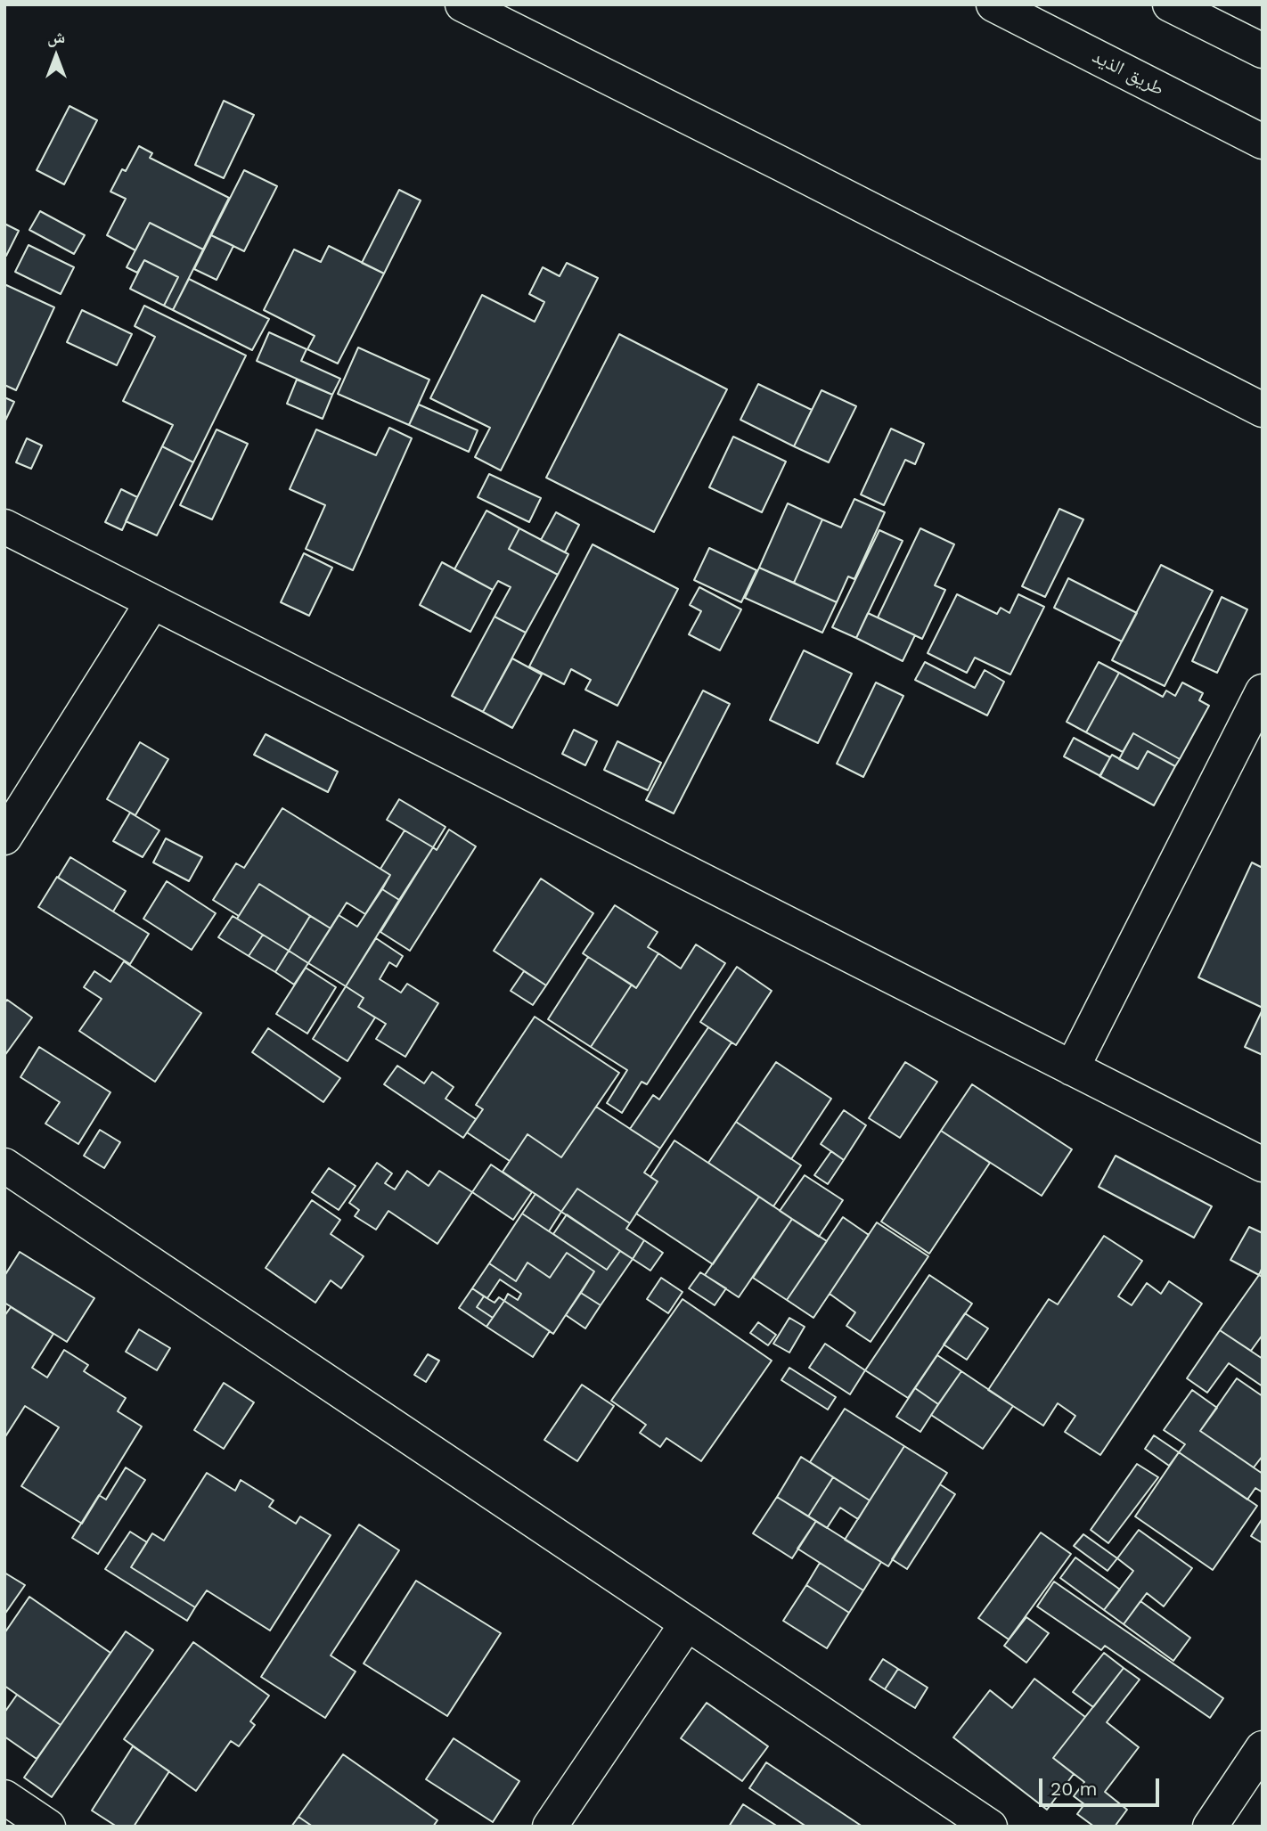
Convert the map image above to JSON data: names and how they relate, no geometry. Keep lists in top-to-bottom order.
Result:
{
  "streets": {
    "main road": ["طريق الذيد"]
  },
  "scale_bar": "20 m",
  "north": "top"
}
